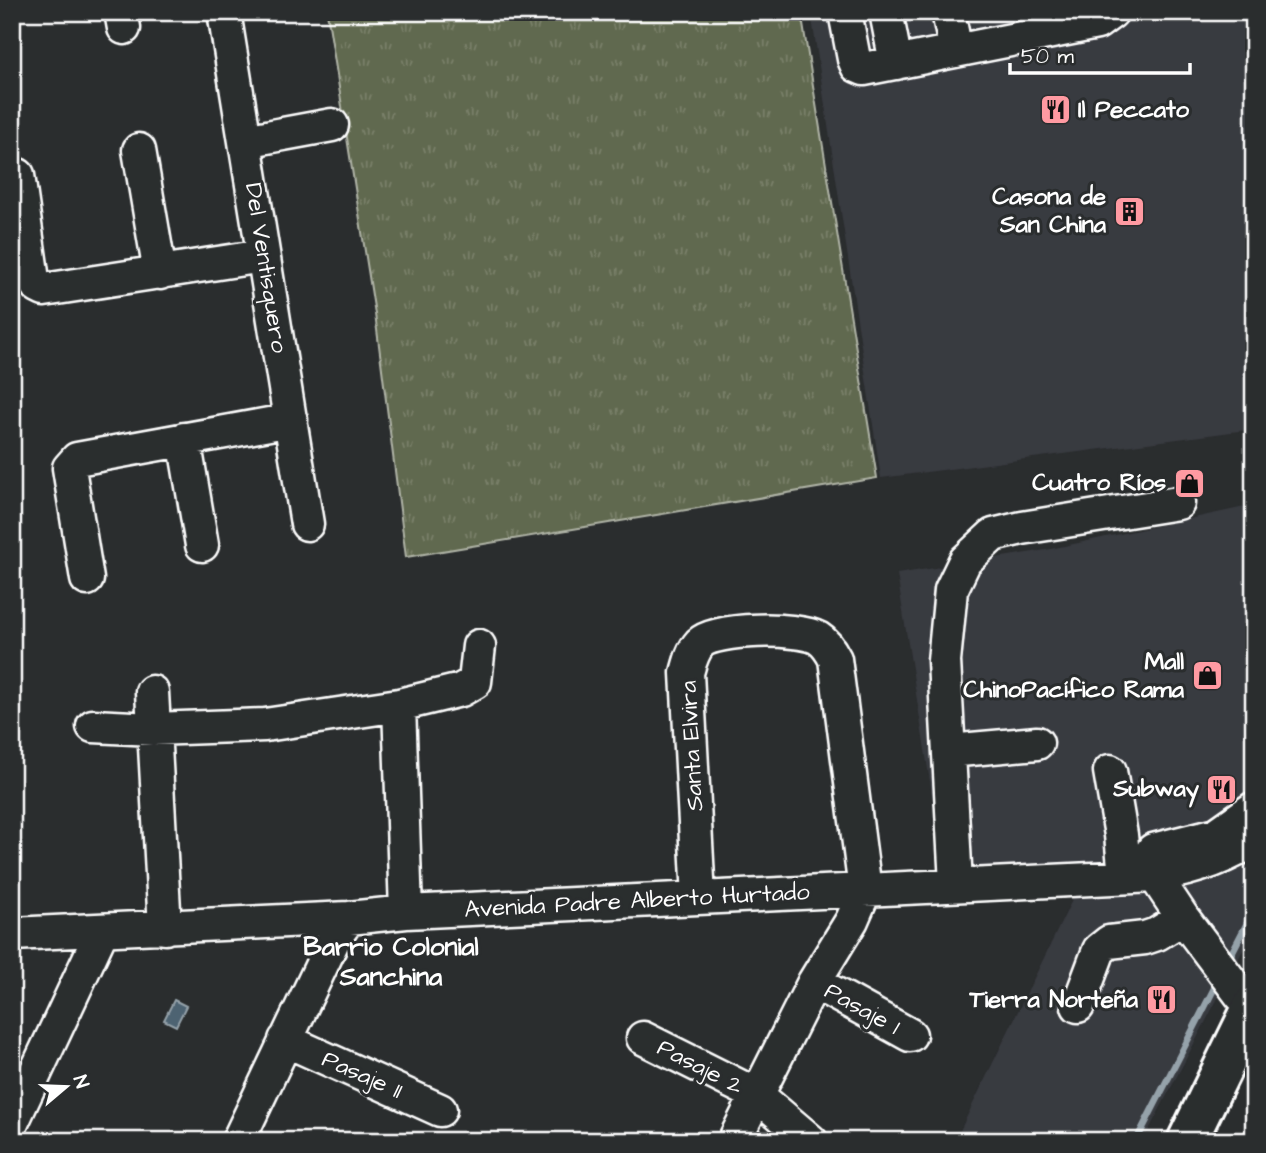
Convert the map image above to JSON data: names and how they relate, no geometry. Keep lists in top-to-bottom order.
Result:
{
  "streets": {
    "street": [
      "Del Ventisquero",
      "Santa Elvira",
      "Avenida Padre Alberto Hurtado",
      "Pasaje 1",
      "Pasaje 2",
      "Pasaje 11"
    ]
  },
  "crossings": [
    ["Santa Elvira", "Avenida Padre Alberto Hurtado"]
  ],
  "districts": ["Barrio Colonial Sanchina"],
  "places": {
    "restaurant": ["Il Peccato", "Subway", "Tierra Norteña"],
    "building": ["Casona de San China"],
    "shop": ["Cuatro Ríos", "Mall ChinoPacífico Rama"]
  },
  "scale_bar": "50 m",
  "north": "right"
}
